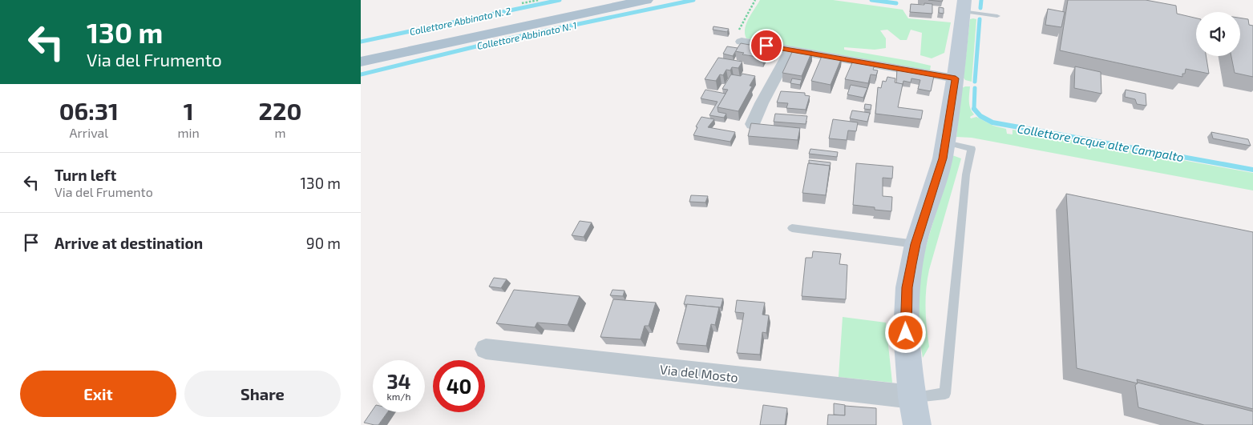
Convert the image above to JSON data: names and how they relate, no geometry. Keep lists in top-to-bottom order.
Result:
{
  "streets": {
    "street": ["Via del Mosto"]
  },
  "water": ["Collettore Abbinato N. 2", "Collettore Abbinato N. 1", "Collettore acque alte Campalto"],
  "page": {
    "turn": ["130 m", "Via del Frumento"],
    "eta": [
      "06:31",
      "Arrival",
      "1",
      "min",
      "220",
      "m"
    ],
    "list": [
      {
        "name": "Turn left",
        "note": "Via del Frumento",
        "value": "130 m"
      },
      {
        "name": "Arrive at destination",
        "value": "90 m"
      }
    ],
    "speed": "34 km/h",
    "limit": "40",
    "buttons": ["Exit", "Share"]
  }
}
